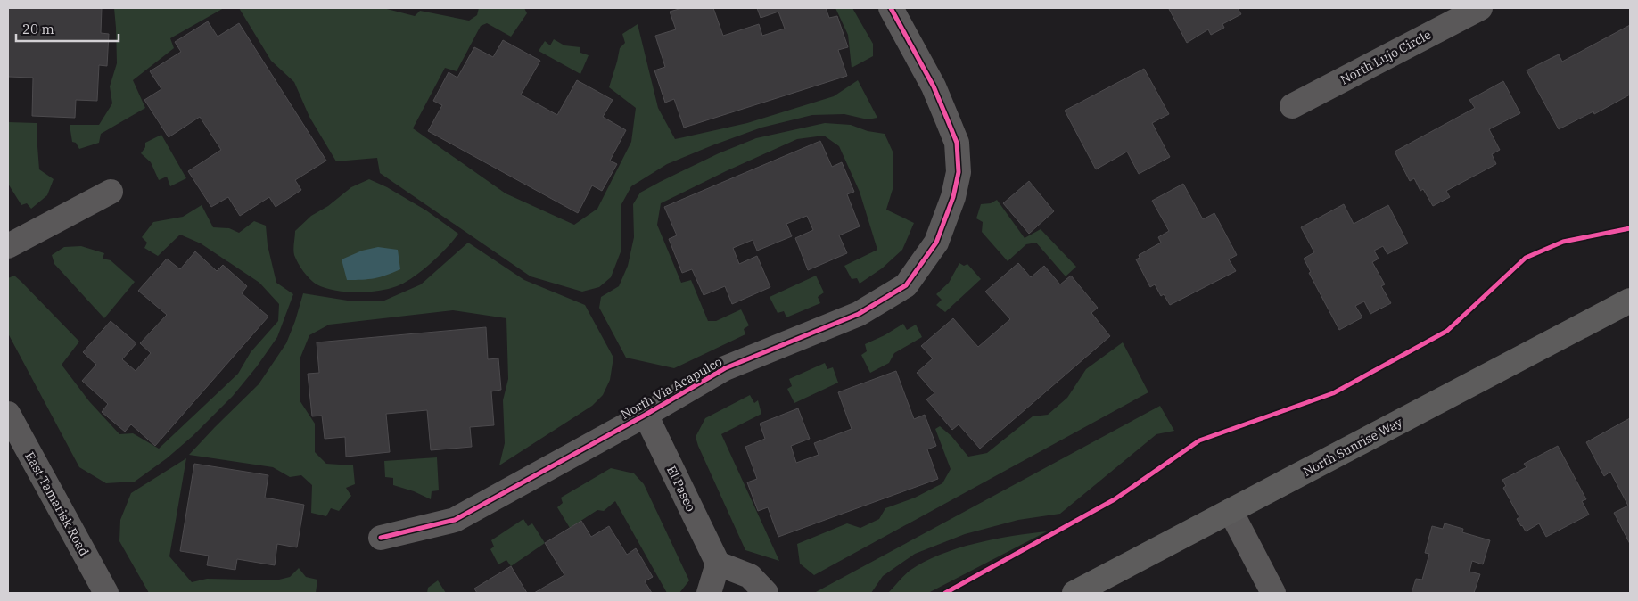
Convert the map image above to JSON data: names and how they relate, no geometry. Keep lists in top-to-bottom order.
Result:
{
  "streets": {
    "main road": ["North Sunrise Way"],
    "street": [
      "North Lujo Circle",
      "North Via Acapulco",
      "El Paseo",
      "East Tamarisk Road"
    ]
  },
  "crossings": [
    ["North Via Acapulco", "El Paseo"]
  ],
  "scale_bar": "20 m"
}
